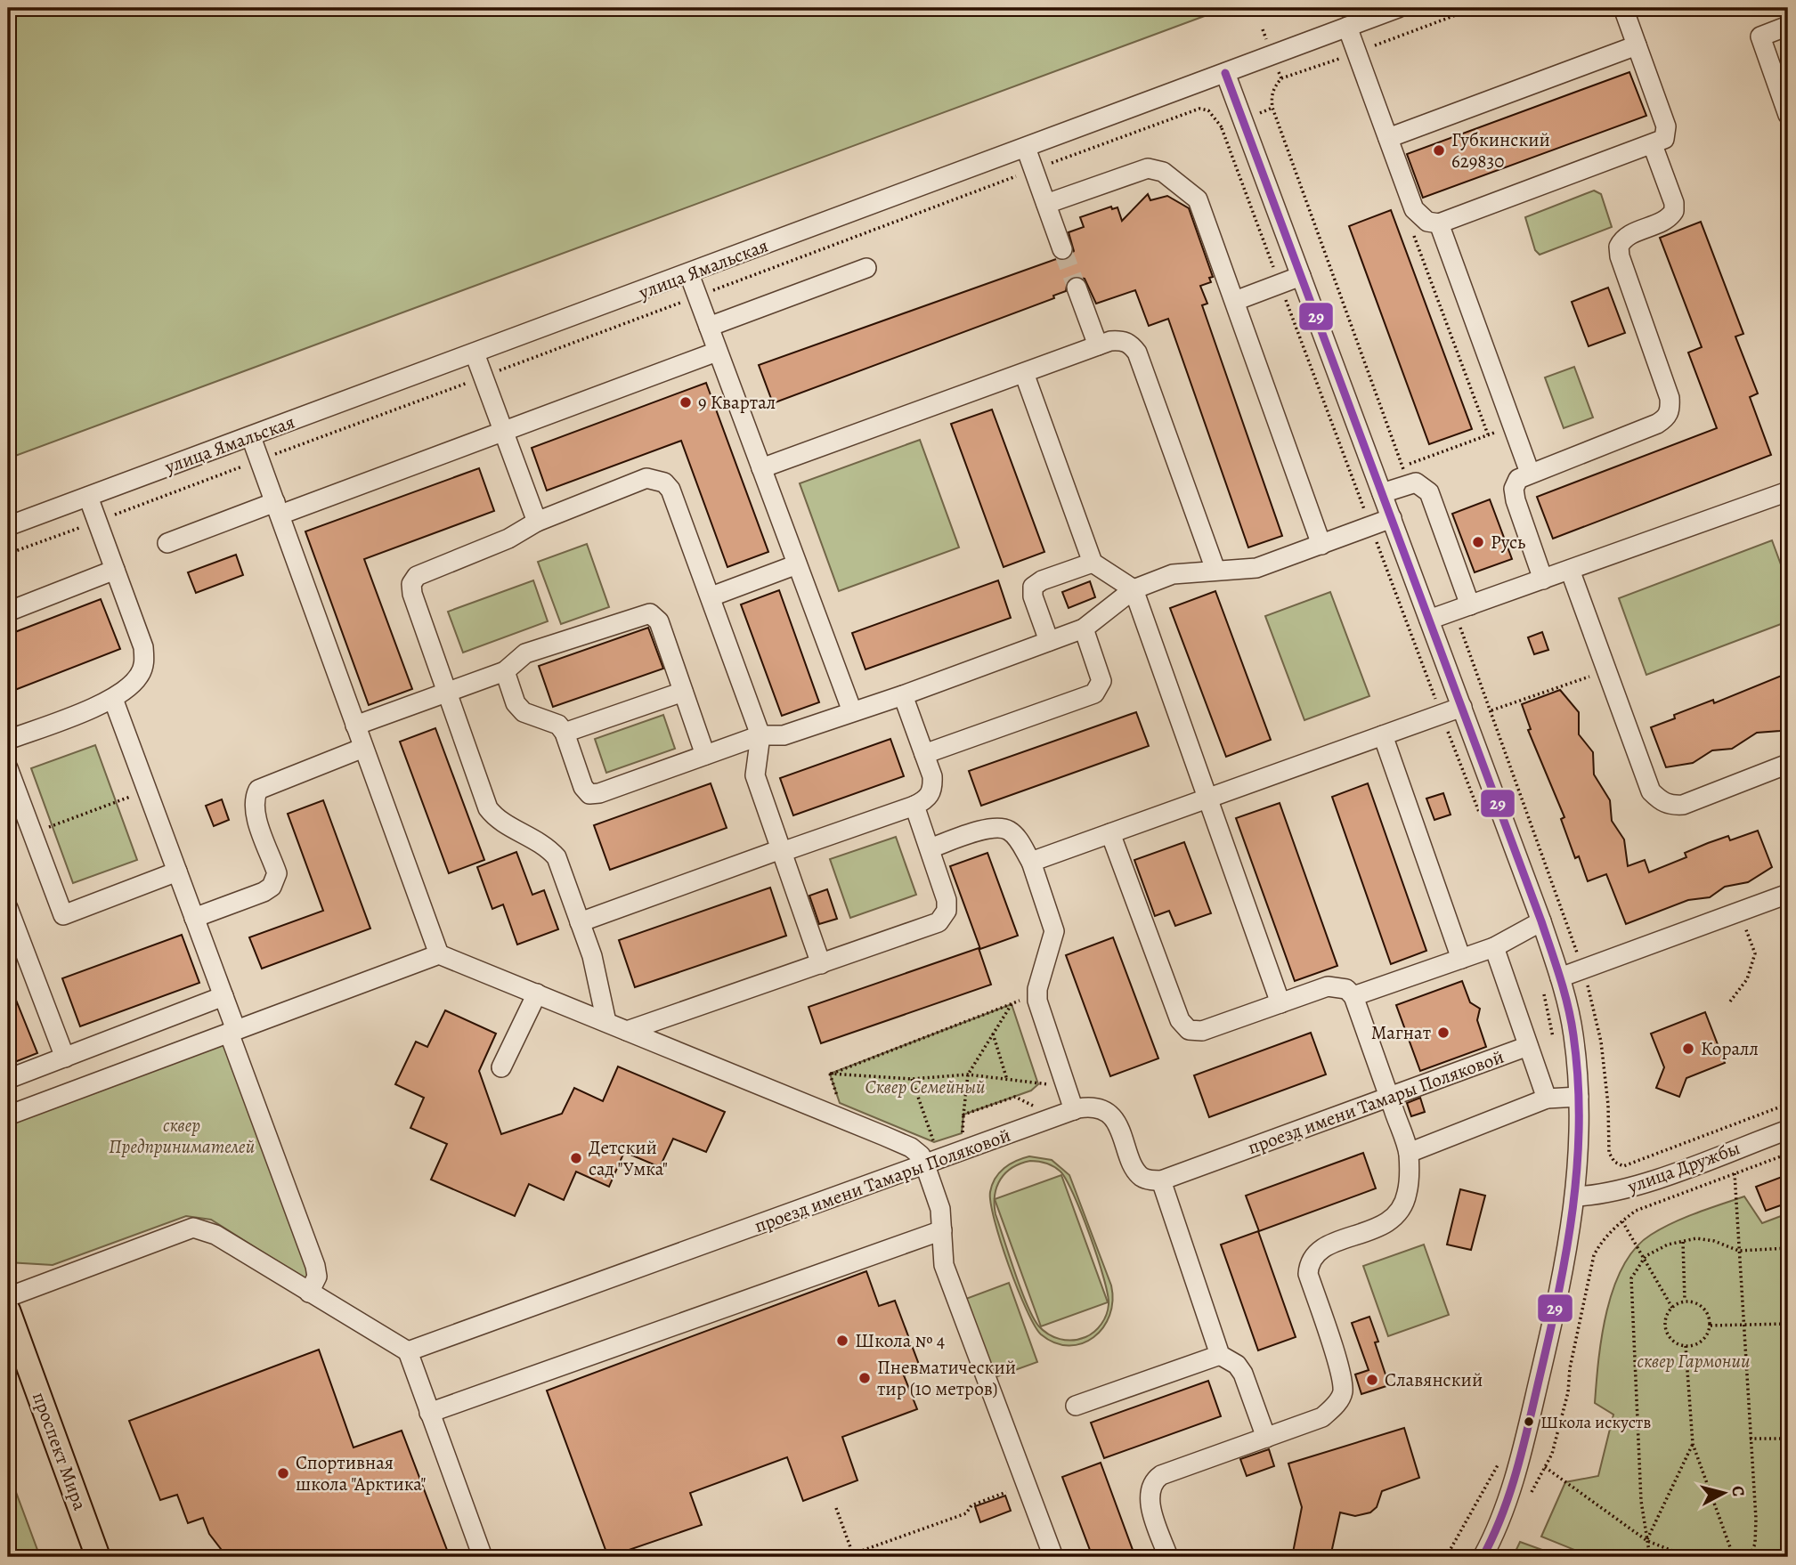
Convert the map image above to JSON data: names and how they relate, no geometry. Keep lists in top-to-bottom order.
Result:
{
  "streets": {
    "main road": ["проспект Мира"],
    "street": ["улица Ямальская", "проезд имени Тамары Поляковой", "улица Дружбы"]
  },
  "parks": ["Сквер Семейный", "сквер Предпринимателей", "сквер Гармонии"],
  "places": [
    "Губкинский 629830",
    "9 Квартал",
    "Русь",
    "Магнат",
    "Коралл",
    "Детский сад \"Умка\"",
    "Школа № 4",
    "Пневматический тир (10 метров)",
    "Славянский",
    "Школа искуств",
    "Спортивная школа \"Арктика\""
  ],
  "lines": ["transit line 29"],
  "north": "right"
}
